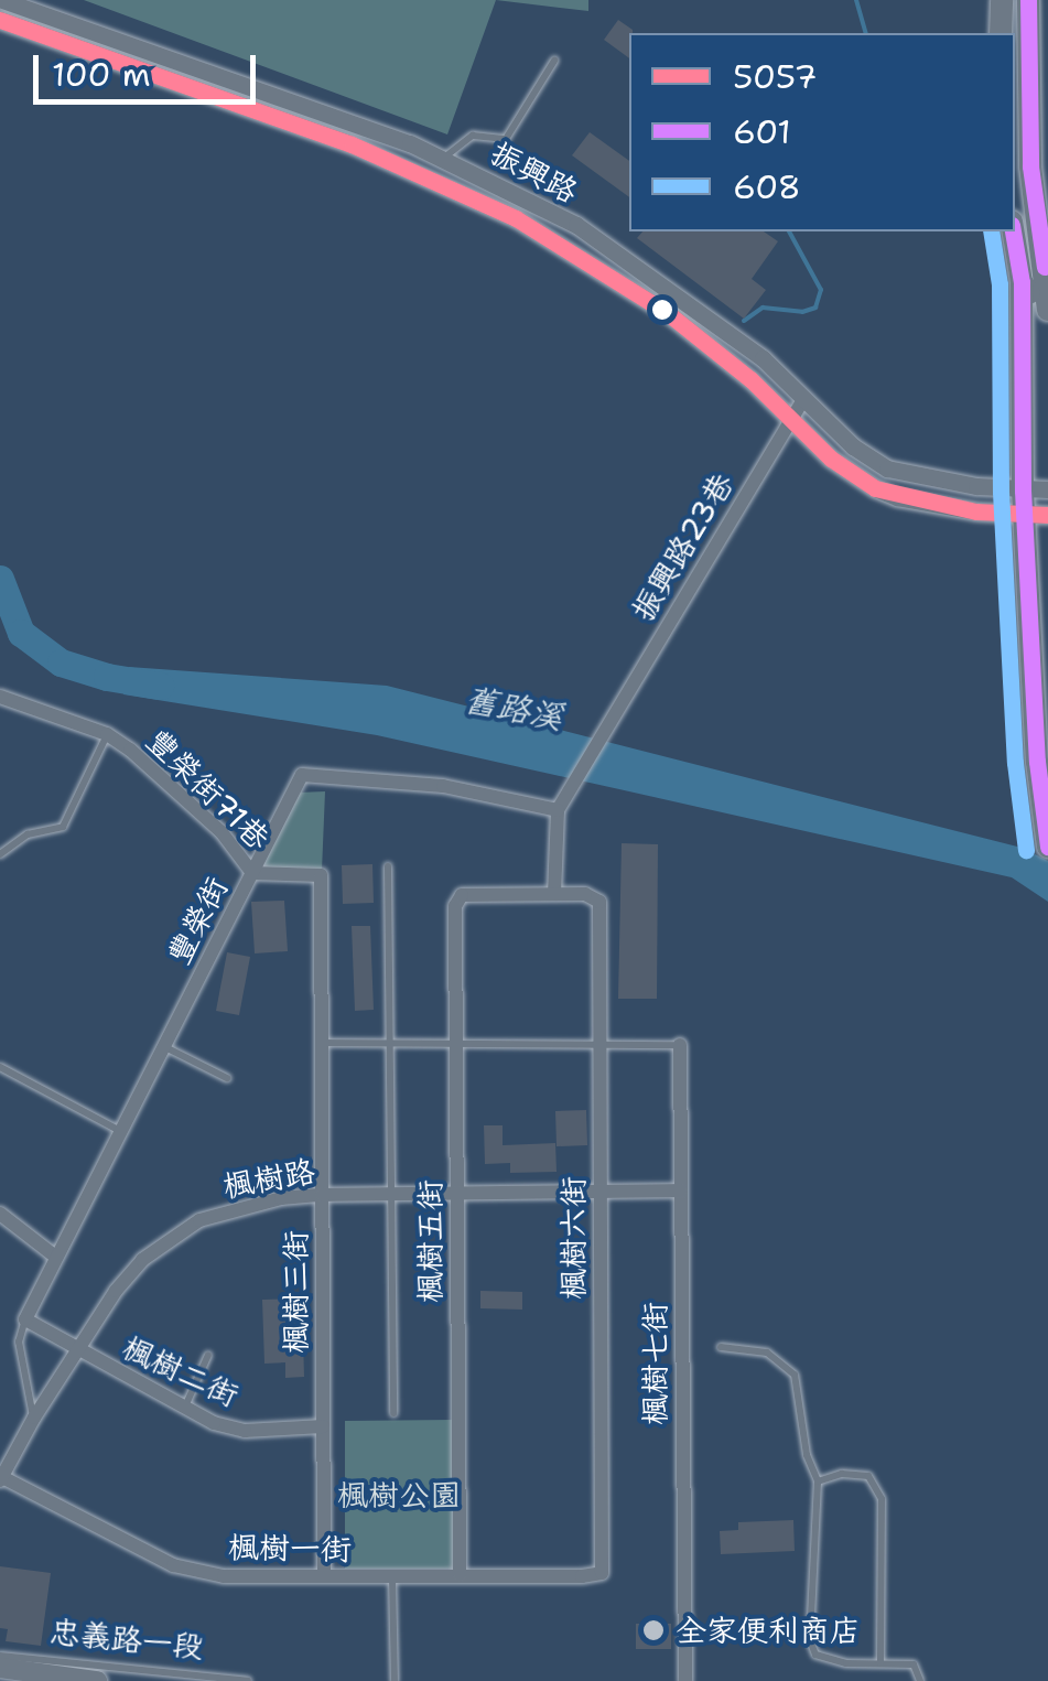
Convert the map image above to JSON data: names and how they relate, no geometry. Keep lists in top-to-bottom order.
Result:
{
  "streets": {
    "main road": ["忠義路一段"],
    "street": [
      "振興路",
      "振興路23巷",
      "豐榮街71巷",
      "豐榮街",
      "楓樹路",
      "楓樹六街",
      "楓樹五街",
      "楓樹三街",
      "楓樹七街",
      "楓樹二街",
      "楓樹一街"
    ]
  },
  "crossings": [
    ["振興路", "振興路23巷"],
    ["振興路23巷", "豐榮街"],
    ["豐榮街71巷", "豐榮街"],
    ["豐榮街71巷", "楓樹三街"],
    ["豐榮街", "楓樹二街"],
    ["楓樹路", "楓樹六街"],
    ["楓樹路", "楓樹五街"],
    ["楓樹路", "楓樹三街"],
    ["楓樹路", "楓樹七街"],
    ["楓樹路", "楓樹二街"],
    ["楓樹路", "楓樹一街"],
    ["楓樹六街", "楓樹五街"],
    ["楓樹六街", "楓樹一街"],
    ["楓樹五街", "楓樹一街"],
    ["楓樹三街", "楓樹二街"],
    ["楓樹三街", "楓樹一街"]
  ],
  "water": ["舊路溪"],
  "parks": ["楓樹公園"],
  "places": ["全家便利商店"],
  "lines": ["transit line 601", "transit line 5057", "transit line 608"],
  "legend": ["5057", "601", "608"],
  "scale_bar": "100 m"
}
